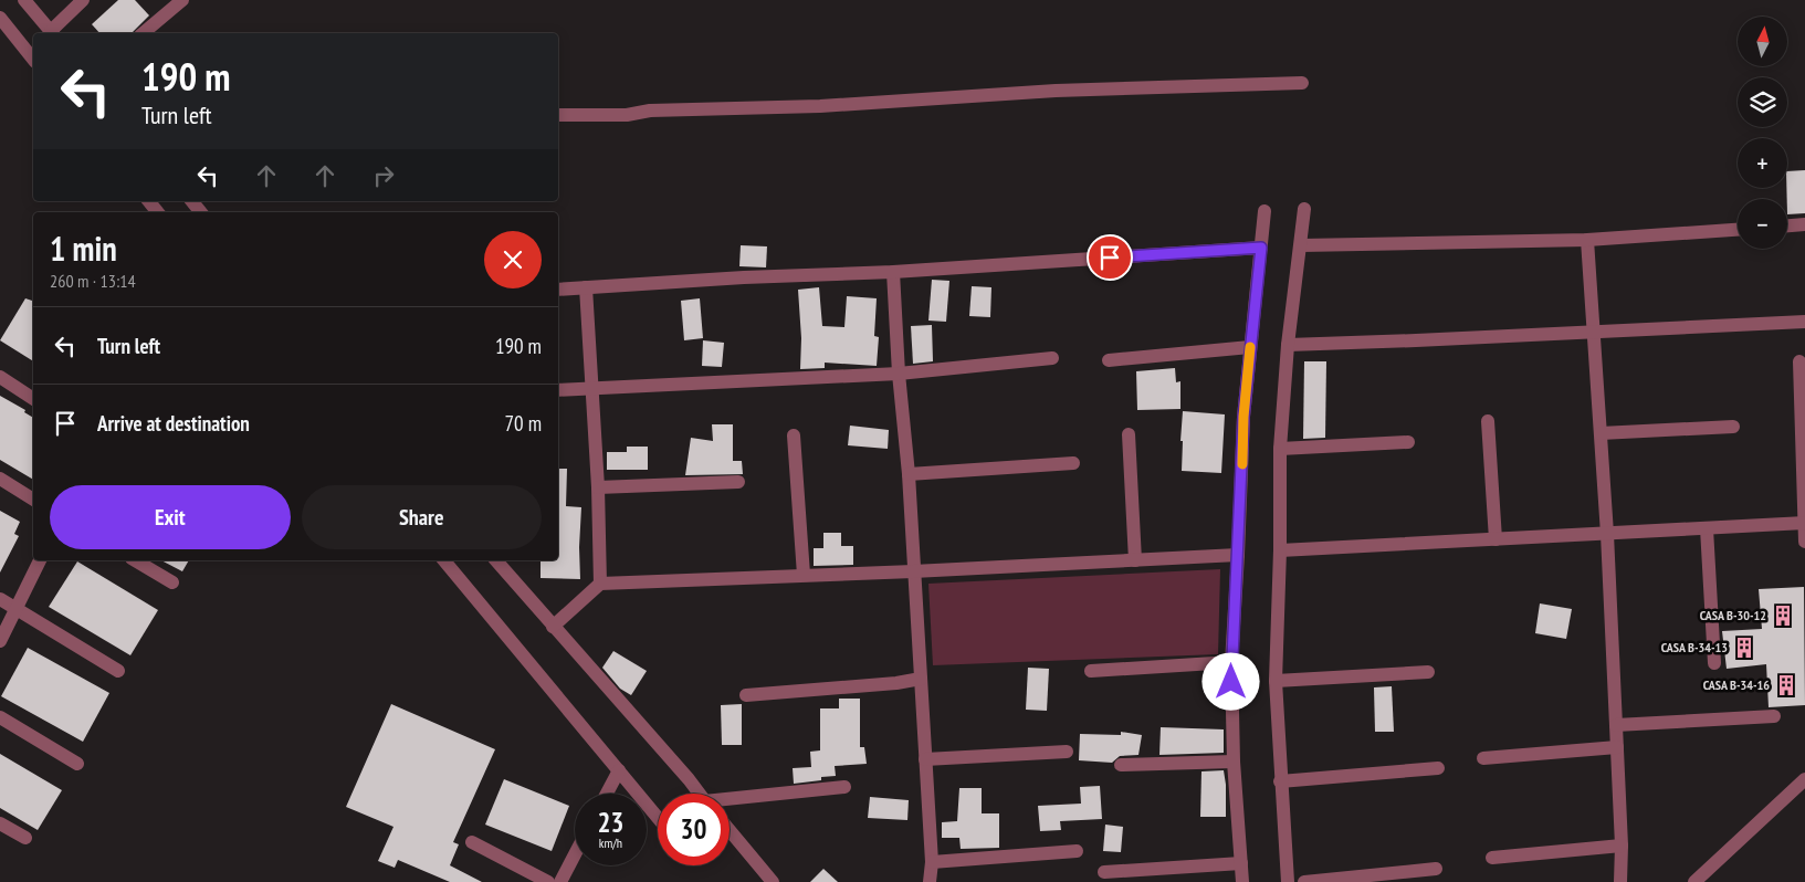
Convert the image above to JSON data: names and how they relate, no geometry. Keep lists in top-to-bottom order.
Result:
{
  "places": {
    "building": ["CASA B-30-12", "CASA B-34-13", "CASA B-34-16"]
  },
  "north": "top",
  "page": {
    "map_buttons": ["+", "−"],
    "turn": ["190 m", "Turn left"],
    "heading": ["1 min", "260 m · 13:14"],
    "list": [
      {
        "name": "Turn left",
        "value": "190 m"
      },
      {
        "name": "Arrive at destination",
        "value": "70 m"
      }
    ],
    "buttons": ["Exit", "Share"],
    "speed": "23 km/h",
    "limit": "30"
  }
}
